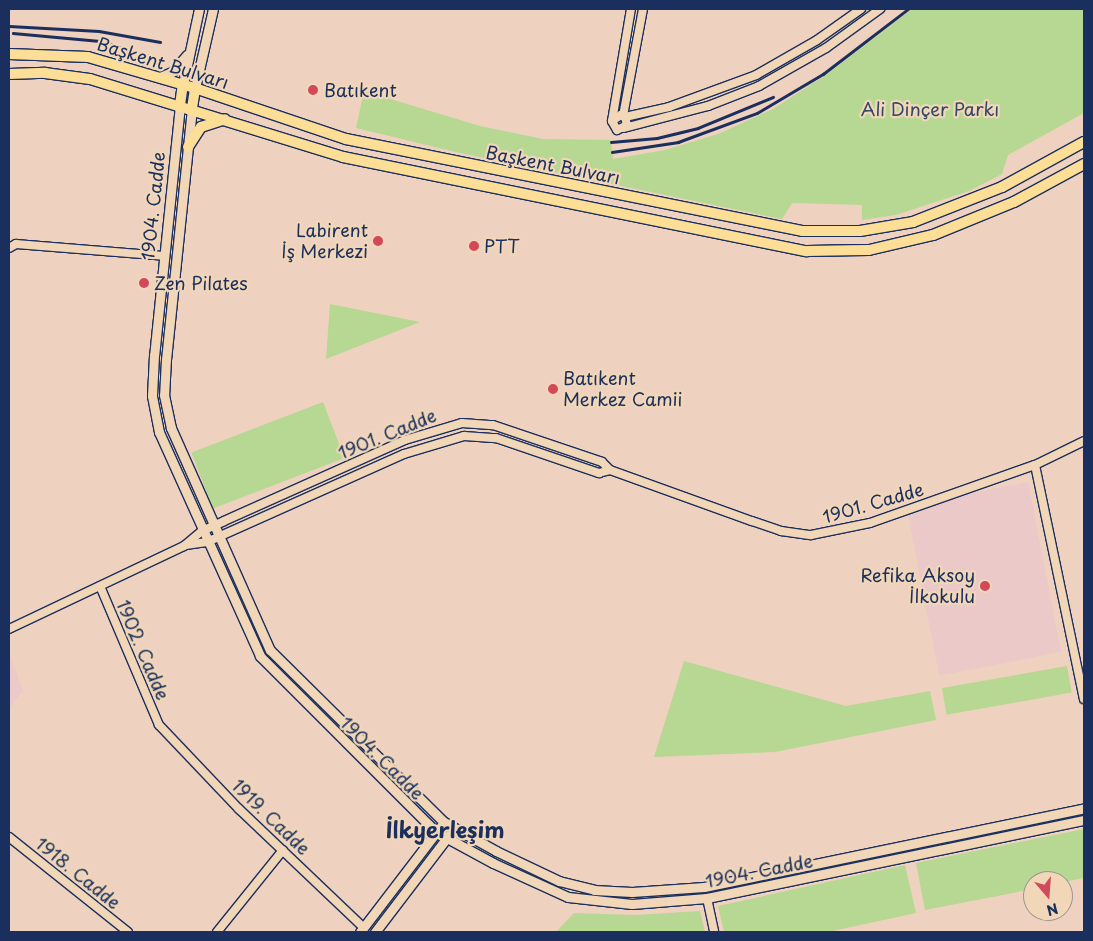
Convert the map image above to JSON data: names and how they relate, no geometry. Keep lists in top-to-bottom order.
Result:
{
  "streets": {
    "main road": ["Başkent Bulvarı", "1904. Cadde"],
    "street": [
      "1901. Cadde",
      "1902. Cadde",
      "1919. Cadde",
      "1918. Cadde"
    ]
  },
  "crossings": [
    ["Başkent Bulvarı", "1904. Cadde"],
    ["1904. Cadde", "1901. Cadde"],
    ["1901. Cadde", "1902. Cadde"],
    ["1902. Cadde", "1919. Cadde"]
  ],
  "districts": ["İlkyerleşim"],
  "parks": ["Ali Dinçer Parkı"],
  "places": [
    "Batıkent",
    "Labirent İş Merkezi",
    "PTT",
    "Zen Pilates",
    "Batıkent Merkez Camii",
    "Refika Aksoy İlkokulu"
  ],
  "north": "bottom"
}
